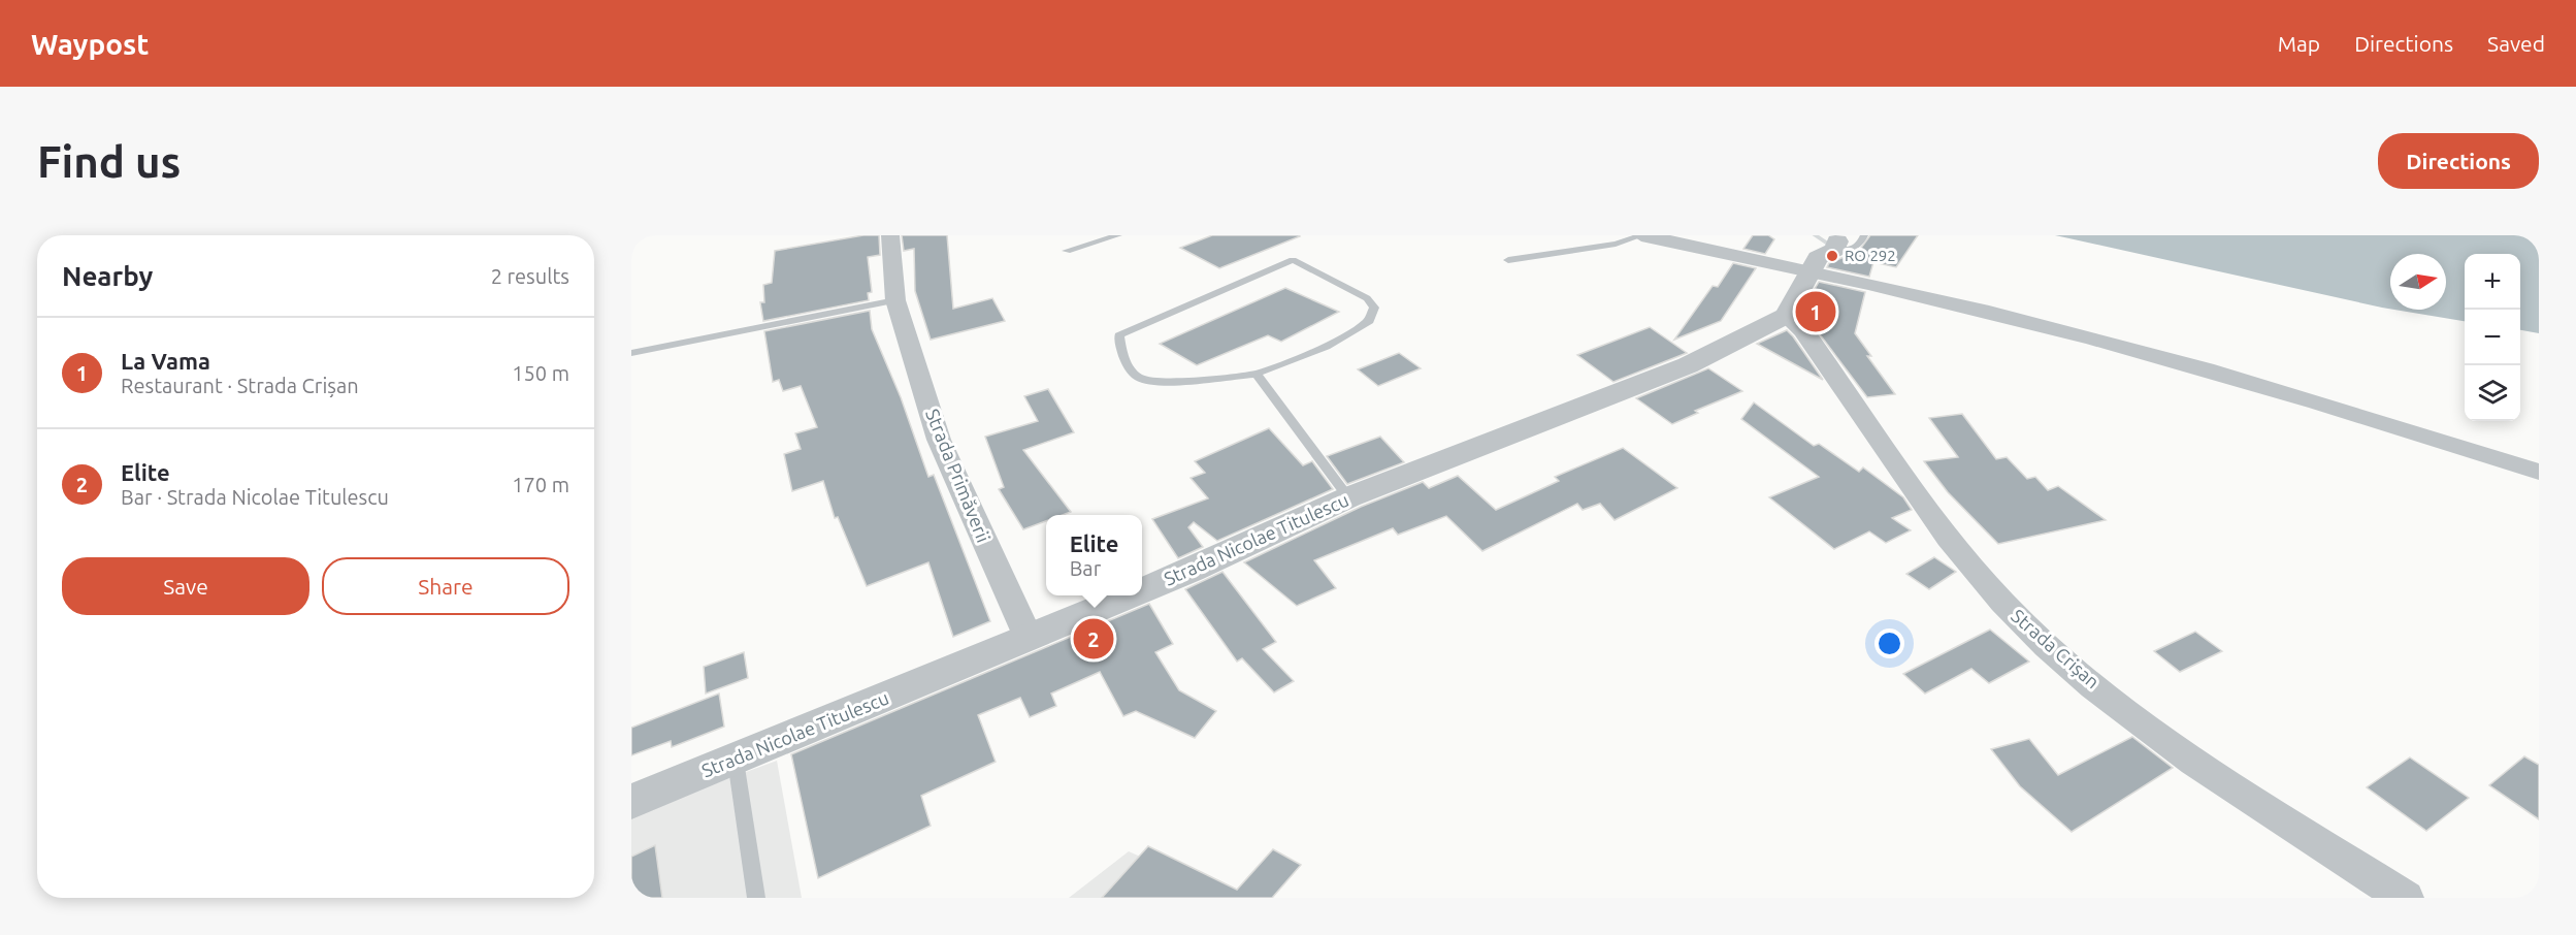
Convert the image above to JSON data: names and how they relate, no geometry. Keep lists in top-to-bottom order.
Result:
{
  "streets": {
    "street": ["Strada Primăverii", "Strada Nicolae Titulescu", "Strada Crișan"]
  },
  "crossings": [
    ["Strada Primăverii", "Strada Nicolae Titulescu"],
    ["Strada Nicolae Titulescu", "Strada Crișan"]
  ],
  "places": ["RO 292"],
  "north": "right",
  "page": {
    "header": "Waypost",
    "nav": ["Map", "Directions", "Saved"],
    "buttons": [
      "Directions",
      ["Save", "Share"]
    ],
    "title": "Find us",
    "heading": ["Nearby", "2 results"],
    "map_buttons": ["+", "−"],
    "pins": ["1", "2"],
    "list": [
      {
        "mark": "1",
        "name": "La Vama",
        "note": "Restaurant · Strada Crișan",
        "value": "150 m"
      },
      {
        "mark": "2",
        "name": "Elite",
        "note": "Bar · Strada Nicolae Titulescu",
        "value": "170 m"
      }
    ],
    "popup": ["Elite", "Bar"]
  }
}
